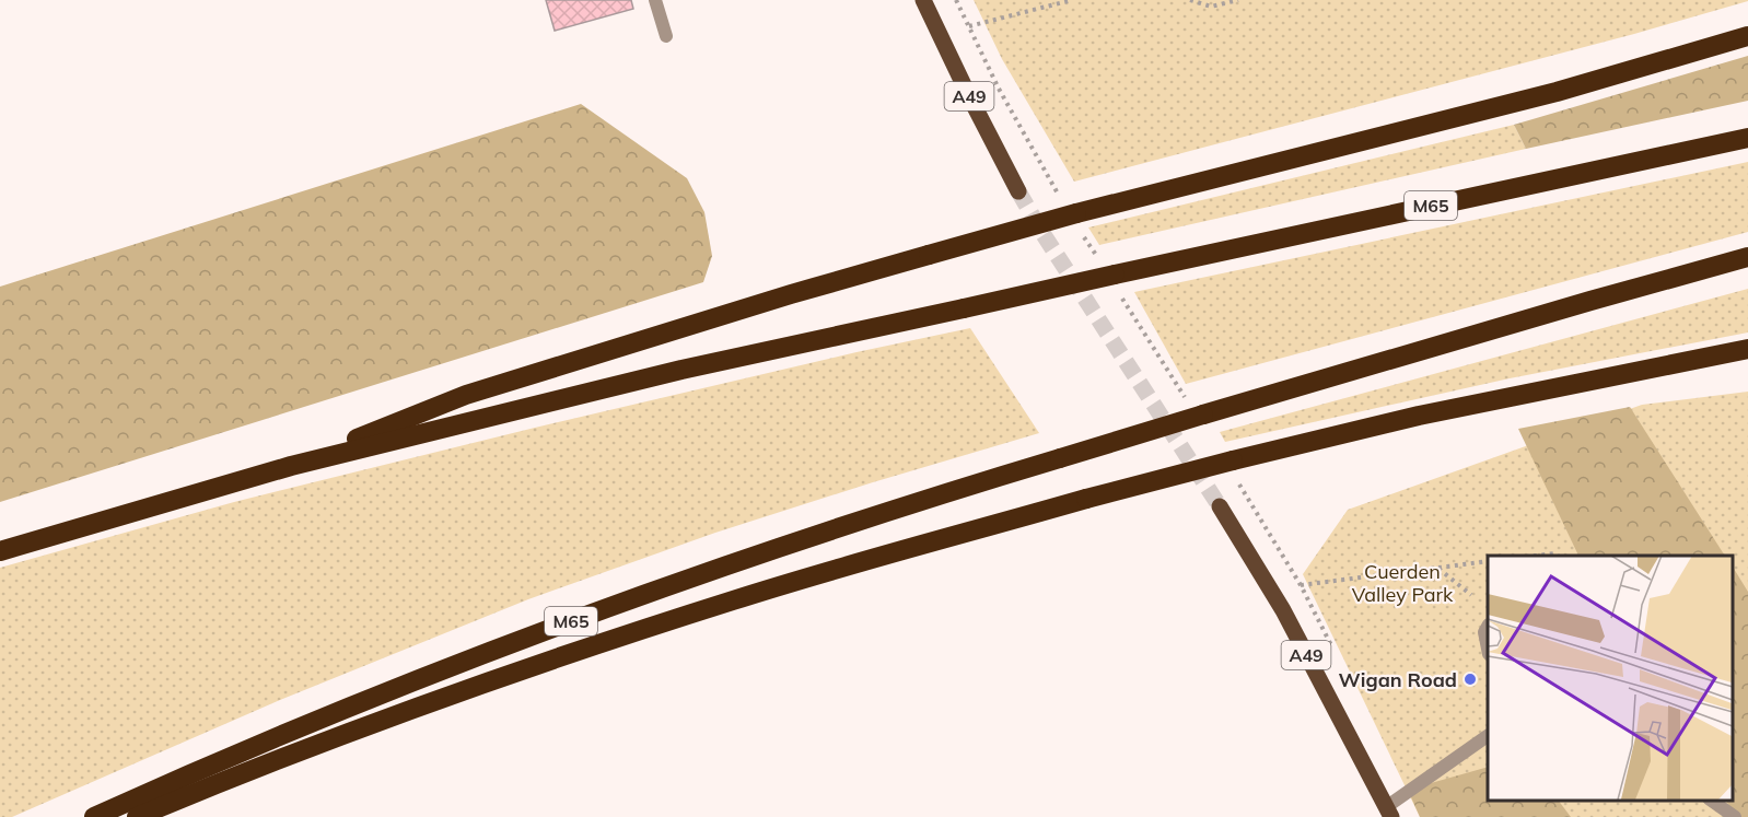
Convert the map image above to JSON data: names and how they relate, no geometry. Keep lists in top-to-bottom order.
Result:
{
  "streets": {
    "highway": ["M65"],
    "main road": ["A49"]
  },
  "parks": ["Cuerden Valley Park"],
  "places": ["Wigan Road"]
}
